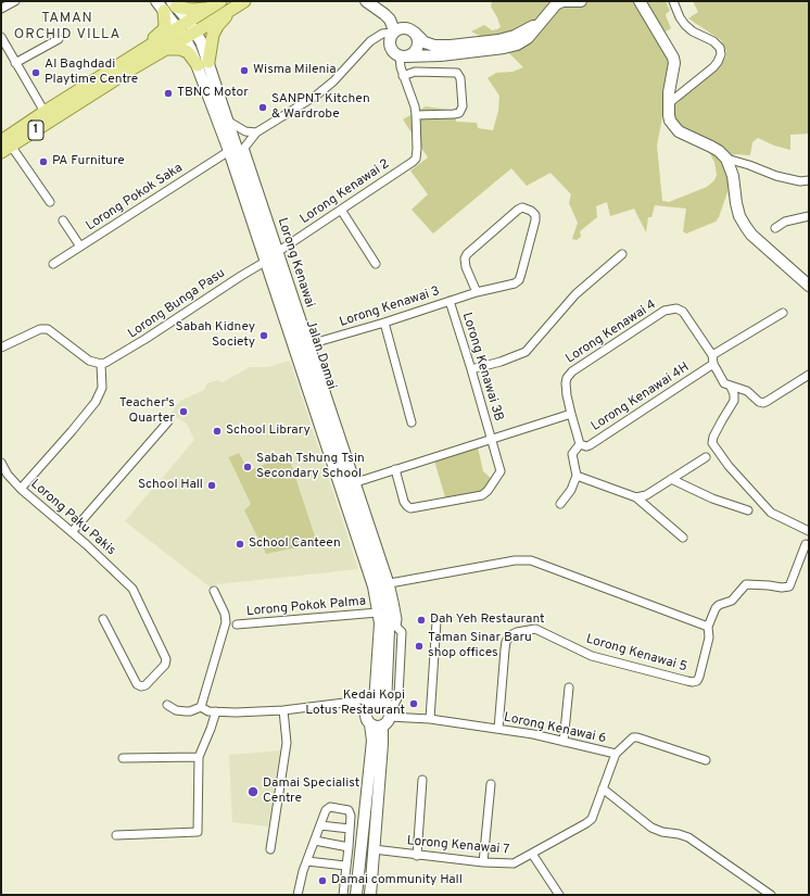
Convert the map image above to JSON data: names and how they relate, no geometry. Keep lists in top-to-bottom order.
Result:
{
  "streets": {
    "main road": ["1", "Jalan Damai"],
    "street": [
      "Lorong Kenawai 2",
      "Lorong Pokok Saka",
      "Lorong Kenawai",
      "Lorong Bunga Pasu",
      "Lorong Kenawai 3",
      "Lorong Kenawai 4",
      "Lorong Kenawai 3B",
      "Lorong Kenawai 4H",
      "Lorong Paku Pakis",
      "Lorong Pokok Palma",
      "Lorong Kenawai 5",
      "Lorong Kenawai 6",
      "Lorong Kenawai 7"
    ]
  },
  "crossings": [
    ["1", "Jalan Damai"],
    ["Lorong Kenawai 2", "Lorong Kenawai"],
    ["Lorong Pokok Saka", "Jalan Damai"],
    ["Lorong Kenawai", "Lorong Kenawai 3"],
    ["Lorong Kenawai", "Jalan Damai"],
    ["Lorong Bunga Pasu", "Jalan Damai"],
    ["Lorong Kenawai 3", "Lorong Kenawai 3B"],
    ["Lorong Kenawai 4", "Lorong Kenawai 4H"],
    ["Jalan Damai", "Lorong Pokok Palma"],
    ["Jalan Damai", "Lorong Kenawai 6"],
    ["Jalan Damai", "Lorong Kenawai 7"],
    ["Lorong Kenawai 5", "Lorong Kenawai 6"],
    ["Lorong Kenawai 6", "Lorong Kenawai 7"]
  ],
  "districts": ["TAMAN ORCHID VILLA"],
  "places": [
    "Wisma Milenia",
    "Al Baghdadi Playtime Centre",
    "TBNC Motor",
    "SANPNT Kitchen & Wardrobe",
    "PA Furniture",
    "Sabah Kidney Society",
    "Teacher's Quarter",
    "School Library",
    "Sabah Tshung Tsin Secondary School",
    "School Hall",
    "School Canteen",
    "Dah Yeh Restaurant",
    "Taman Sinar Baru shop offices",
    "Kedai Kopi Lotus Restaurant",
    "Damai Specialist Centre",
    "Damai community Hall"
  ]
}
